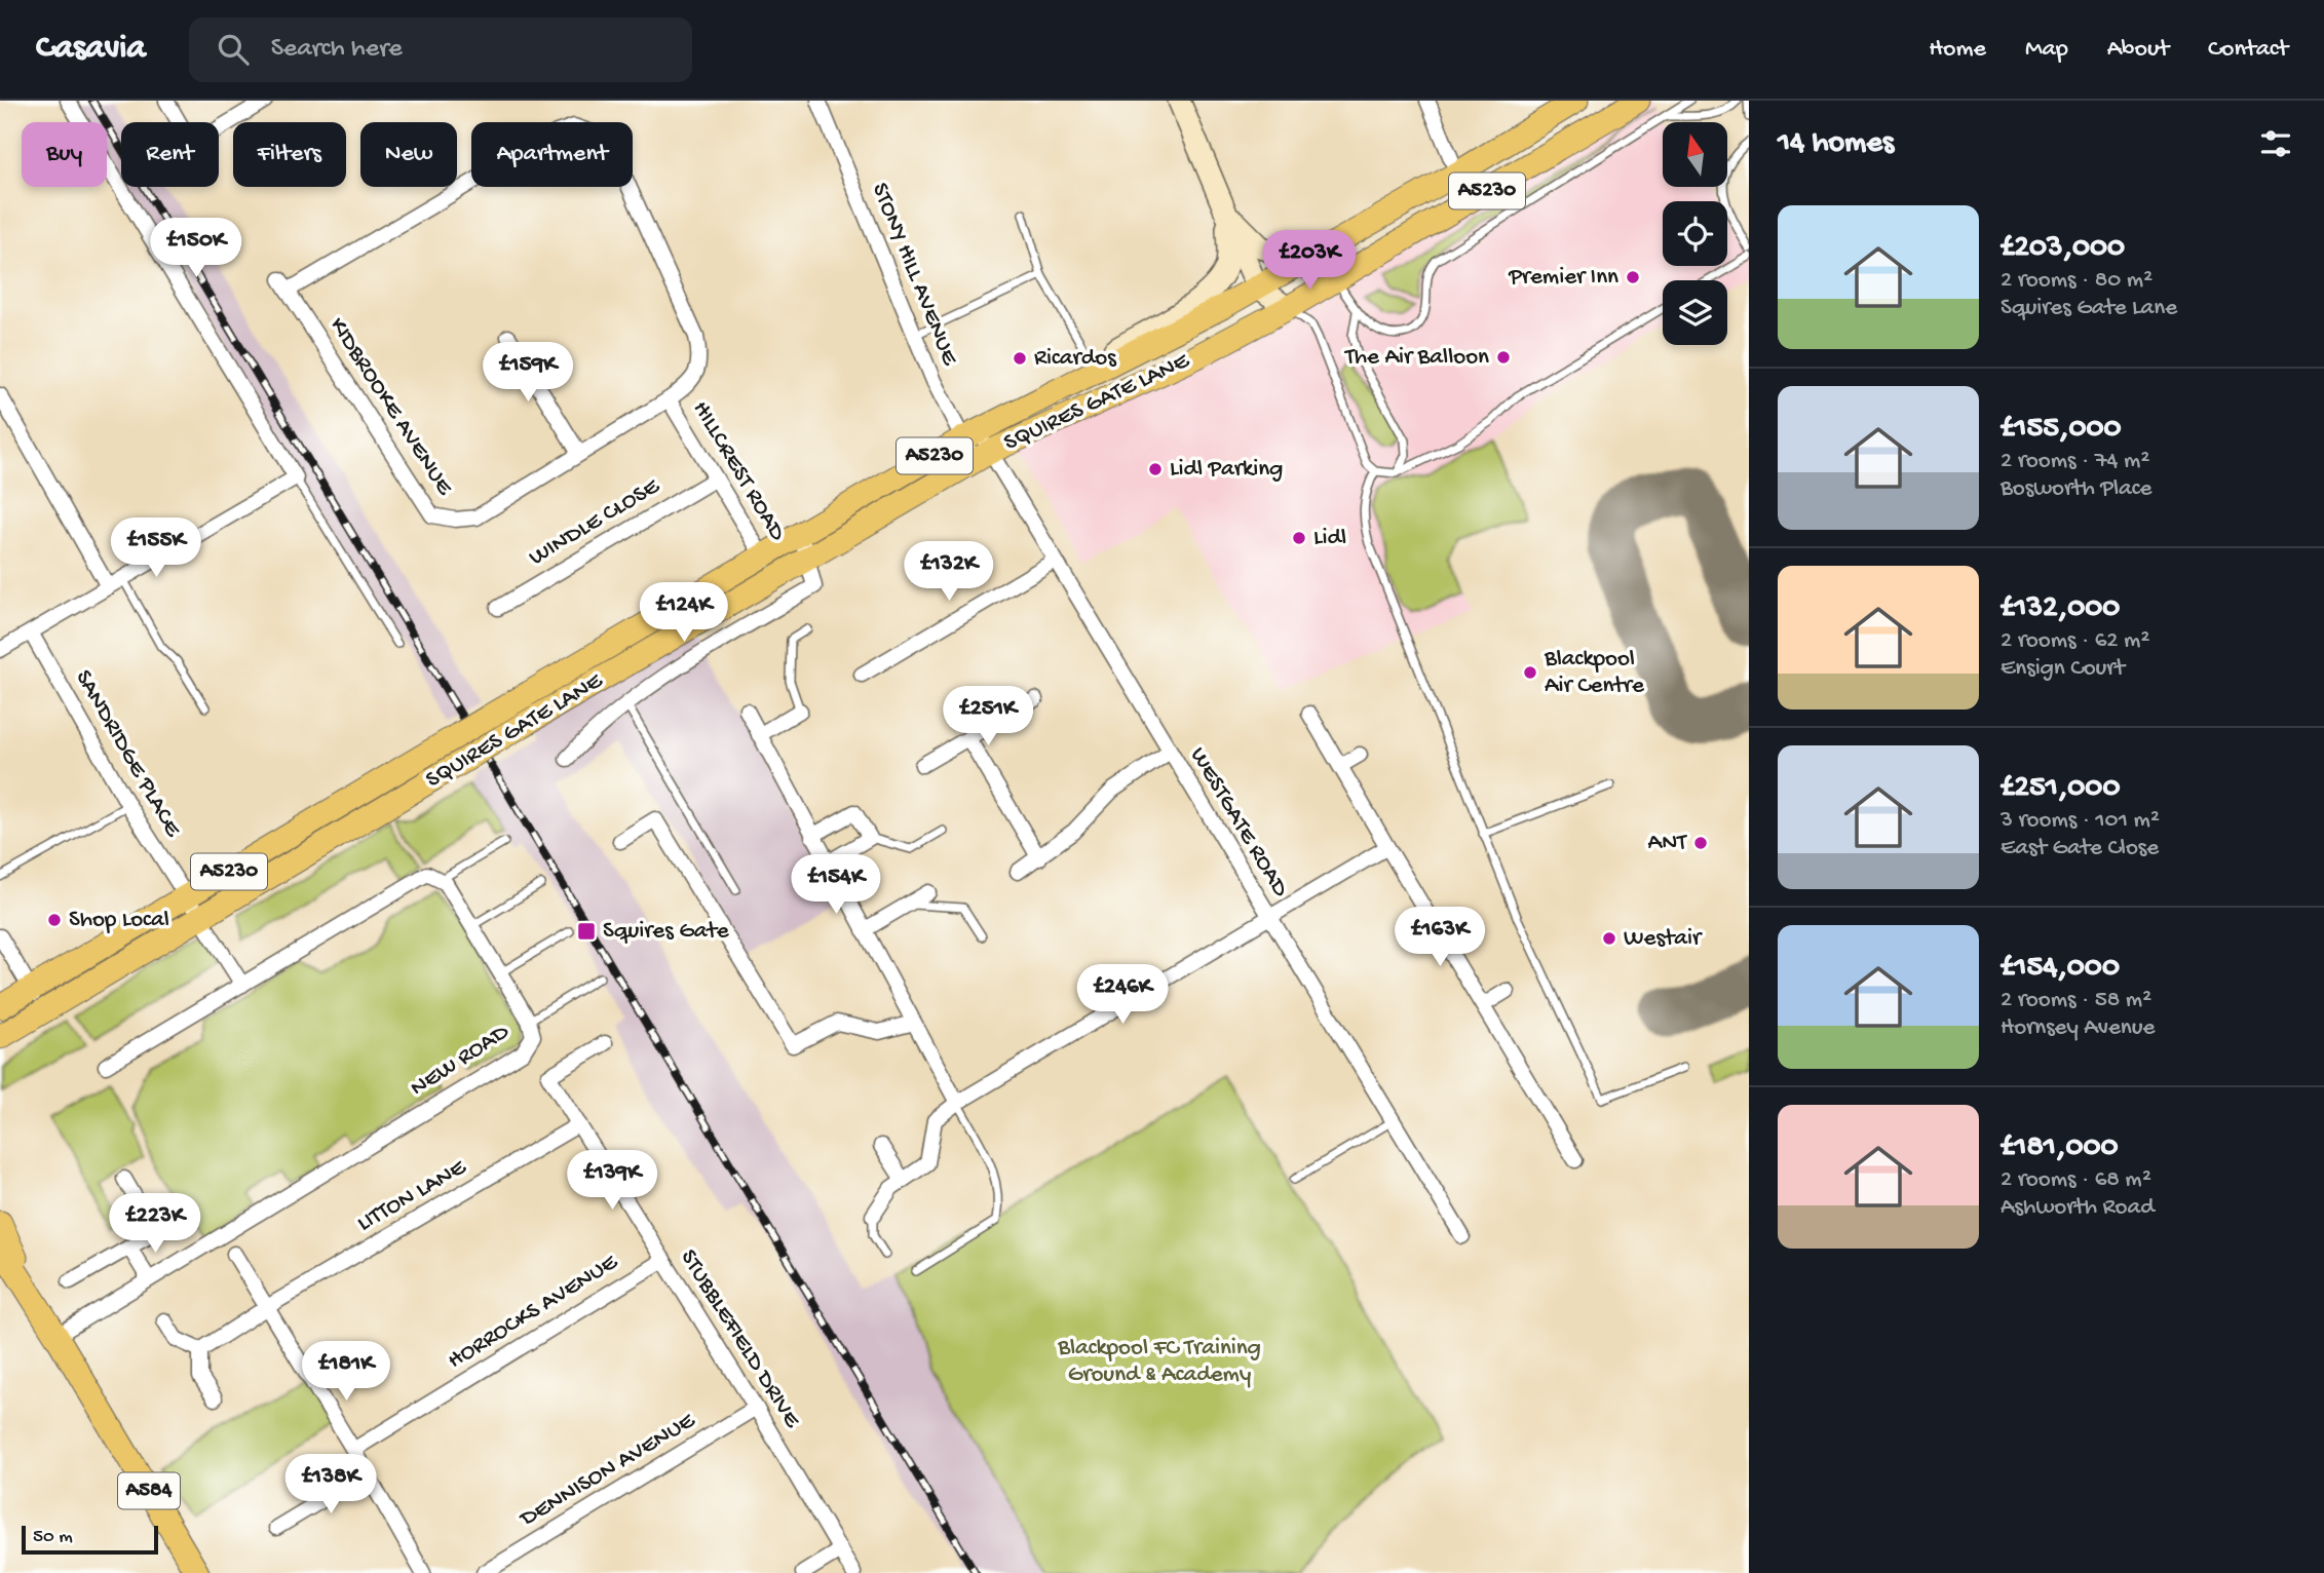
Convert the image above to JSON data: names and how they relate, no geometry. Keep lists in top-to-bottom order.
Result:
{
  "streets": {
    "main road": ["A5230", "SQUIRES GATE LANE", "A584"],
    "street": [
      "STONY HILL AVENUE",
      "KIDBROOKE AVENUE",
      "HILLCREST ROAD",
      "WINDLE CLOSE",
      "SANDRIDGE PLACE",
      "WESTGATE ROAD",
      "NEW ROAD",
      "LITTON LANE",
      "HORROCKS AVENUE",
      "STUBBLEFIELD DRIVE",
      "DENNISON AVENUE"
    ]
  },
  "crossings": [
    ["STONY HILL AVENUE", "SQUIRES GATE LANE"],
    ["STONY HILL AVENUE", "WESTGATE ROAD"],
    ["SQUIRES GATE LANE", "HILLCREST ROAD"],
    ["SQUIRES GATE LANE", "SANDRIDGE PLACE"],
    ["SQUIRES GATE LANE", "WESTGATE ROAD"],
    ["KIDBROOKE AVENUE", "HILLCREST ROAD"],
    ["HILLCREST ROAD", "WINDLE CLOSE"],
    ["NEW ROAD", "A584"],
    ["LITTON LANE", "STUBBLEFIELD DRIVE"],
    ["HORROCKS AVENUE", "STUBBLEFIELD DRIVE"],
    ["STUBBLEFIELD DRIVE", "DENNISON AVENUE"]
  ],
  "parks": ["Blackpool FC Training Ground & Academy"],
  "places": {
    "other": [
      "Premier Inn",
      "The Air Balloon",
      "Ricardos",
      "Lidl Parking",
      "Lidl",
      "Blackpool Air Centre",
      "ANT",
      "Shop Local",
      "Westair"
    ],
    "transit": ["Squires Gate"]
  },
  "scale_bar": "50 m",
  "north": "top",
  "page": {
    "header": "Casavia",
    "search": "Search here",
    "nav": [
      "Home",
      "Map",
      "About",
      "Contact"
    ],
    "heading": "14 homes",
    "chip": [
      "Buy",
      "Rent",
      "Filters",
      "New",
      "Apartment"
    ],
    "list": [
      {
        "name": "£203,000",
        "note": "2 rooms · 80 m² · Squires Gate Lane"
      },
      {
        "name": "£155,000",
        "note": "2 rooms · 74 m² · Bosworth Place"
      },
      {
        "name": "£132,000",
        "note": "2 rooms · 62 m² · Ensign Court"
      },
      {
        "name": "£251,000",
        "note": "3 rooms · 101 m² · East Gate Close"
      },
      {
        "name": "£154,000",
        "note": "2 rooms · 58 m² · Hornsey Avenue"
      },
      {
        "name": "£181,000",
        "note": "2 rooms · 68 m² · Ashworth Road"
      }
    ],
    "price": [
      "£150K",
      "£203K",
      "£159K",
      "£155K",
      "£132K",
      "£124K",
      "£251K",
      "£154K",
      "£163K",
      "£246K",
      "£139K",
      "£223K",
      "£181K",
      "£138K"
    ],
    "scale": "50 m"
  }
}
